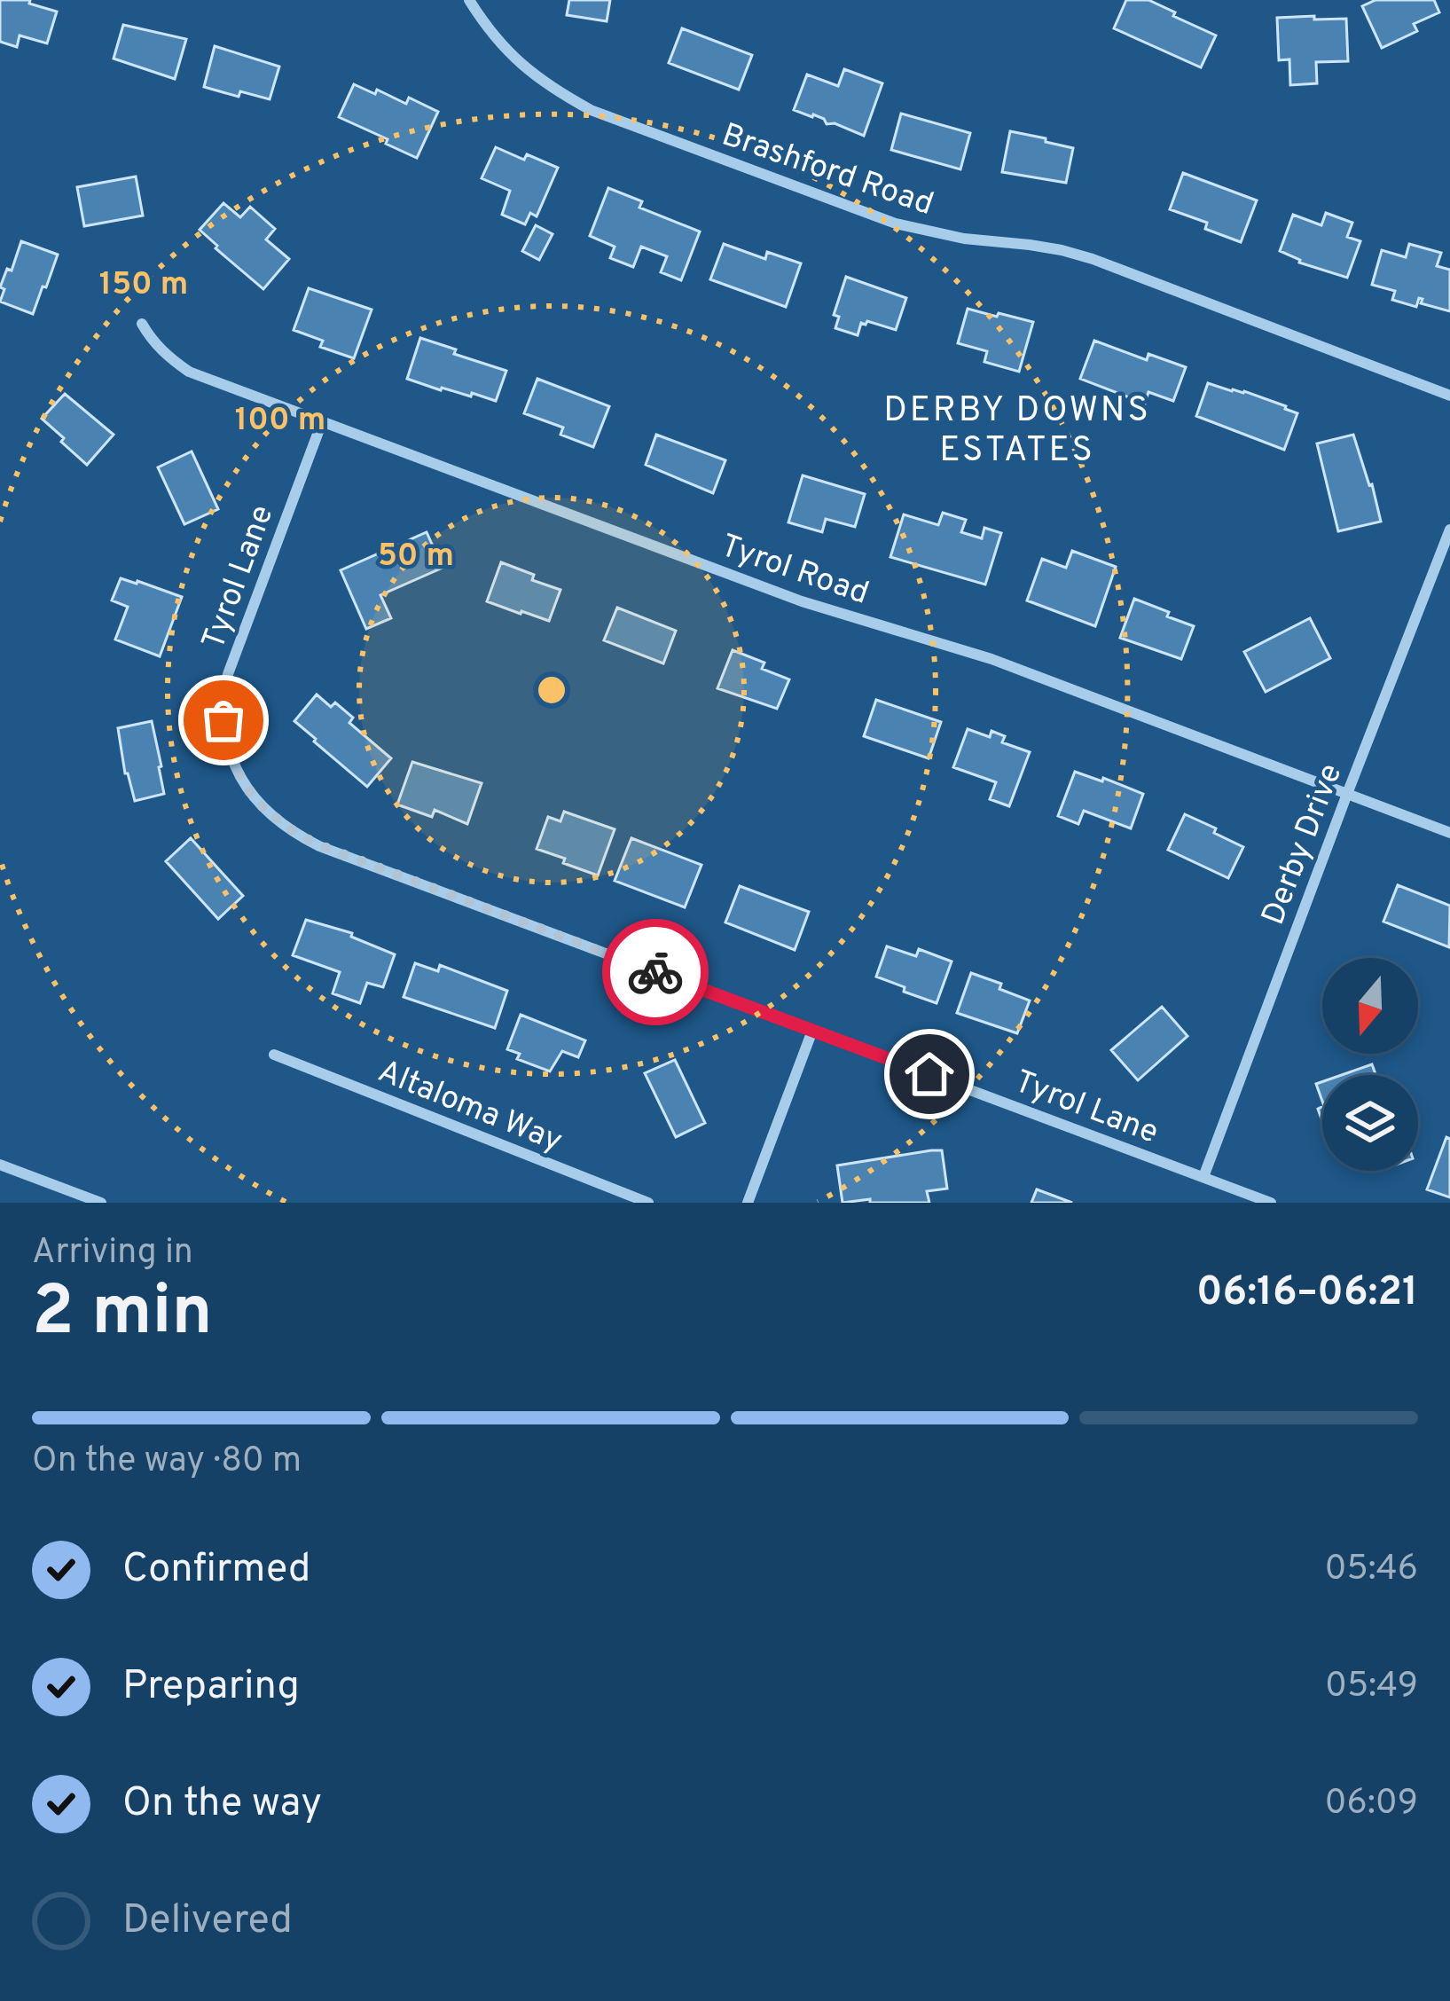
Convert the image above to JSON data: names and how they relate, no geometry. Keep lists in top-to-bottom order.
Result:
{
  "streets": {
    "street": [
      "Brashford Road",
      "Tyrol Road",
      "Tyrol Lane",
      "Derby Drive",
      "Altaloma Way"
    ]
  },
  "crossings": [
    ["Tyrol Road", "Tyrol Lane"],
    ["Tyrol Road", "Derby Drive"],
    ["Tyrol Lane", "Derby Drive"]
  ],
  "districts": ["DERBY DOWNS ESTATES"],
  "north": "bottom",
  "page": {
    "heading": ["2 min", "Arriving in", "06:16–06:21"],
    "bar": "On the way · 80 m",
    "list": [
      ["Confirmed", "05:46"],
      ["Preparing", "05:49"],
      ["On the way", "06:09"],
      "Delivered"
    ]
  },
  "rings": ["150 m", "100 m", "50 m"]
}
